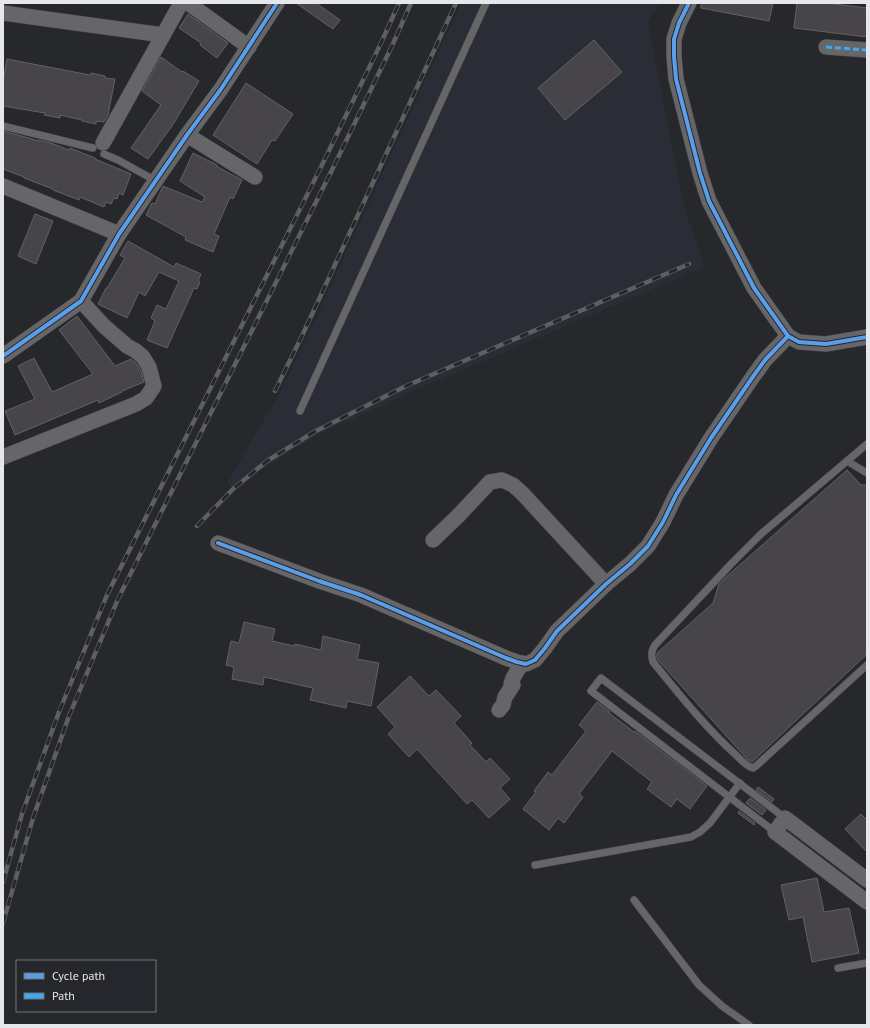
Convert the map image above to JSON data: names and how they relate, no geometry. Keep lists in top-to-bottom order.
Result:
{
  "legend": ["Cycle path", "Path"]
}
